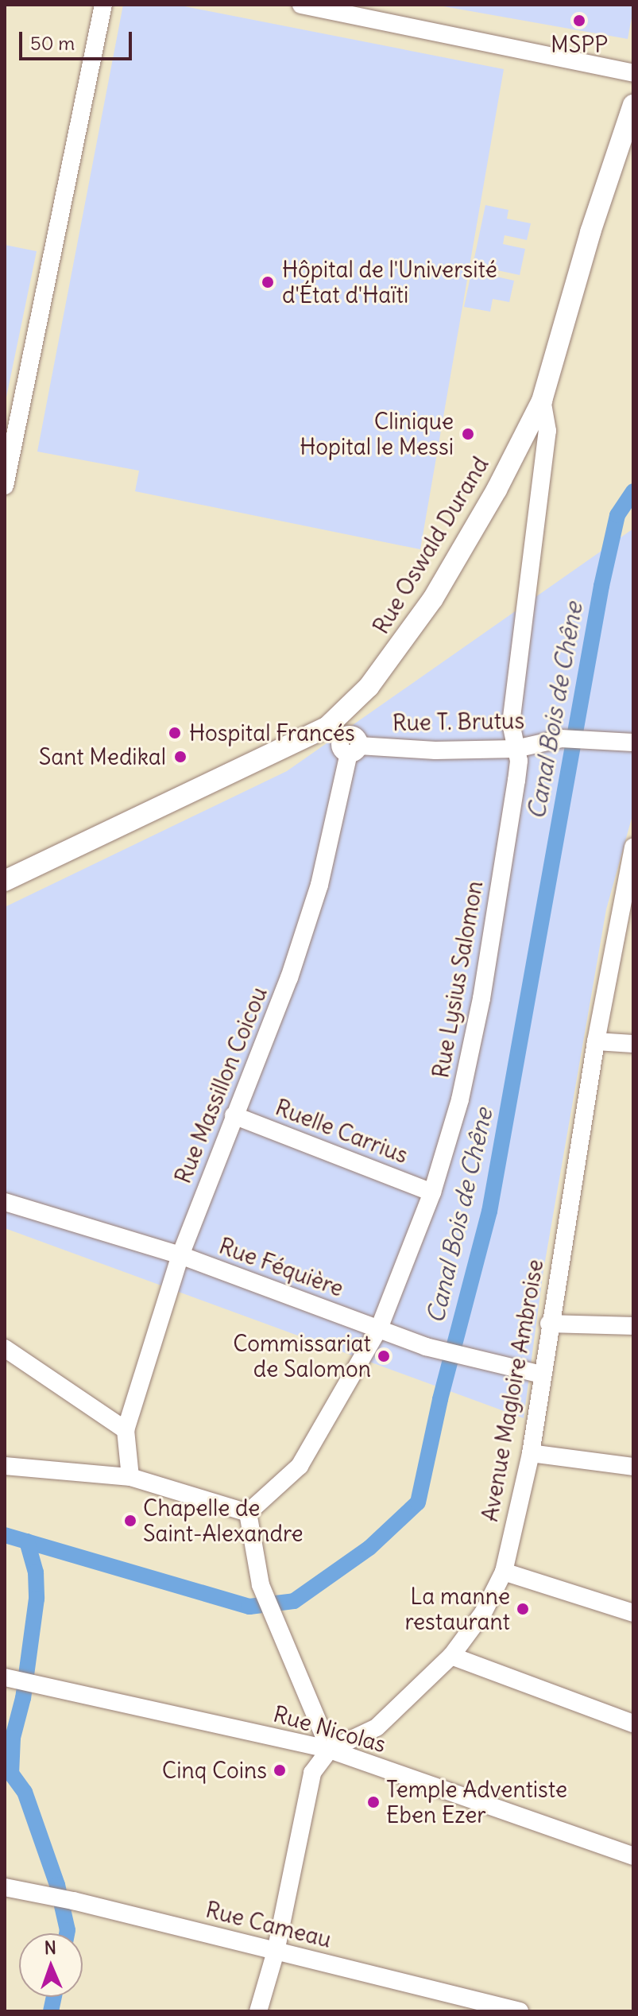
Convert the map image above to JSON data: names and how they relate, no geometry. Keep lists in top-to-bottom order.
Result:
{
  "streets": {
    "main road": ["Rue Oswald Durand"],
    "street": [
      "Rue T. Brutus",
      "Rue Lysius Salomon",
      "Rue Massillon Coicou",
      "Ruelle Carrius",
      "Rue Féquière",
      "Avenue Magloire Ambroise",
      "Rue Nicolas",
      "Rue Cameau"
    ]
  },
  "crossings": [
    ["Rue Oswald Durand", "Rue T. Brutus"],
    ["Rue Oswald Durand", "Rue Lysius Salomon"],
    ["Rue Oswald Durand", "Rue Massillon Coicou"],
    ["Rue T. Brutus", "Rue Lysius Salomon"],
    ["Rue T. Brutus", "Rue Massillon Coicou"],
    ["Rue Lysius Salomon", "Ruelle Carrius"],
    ["Rue Lysius Salomon", "Rue Féquière"],
    ["Rue Massillon Coicou", "Ruelle Carrius"],
    ["Rue Massillon Coicou", "Rue Féquière"],
    ["Rue Féquière", "Avenue Magloire Ambroise"],
    ["Avenue Magloire Ambroise", "Rue Nicolas"],
    ["Avenue Magloire Ambroise", "Rue Cameau"]
  ],
  "water": ["Canal Bois de Chêne"],
  "places": [
    "MSPP",
    "Hôpital de l'Université d'État d'Haïti",
    "Clinique Hopital le Messi",
    "Hospital Francés",
    "Sant Medikal",
    "Commissariat de Salomon",
    "Chapelle de Saint-Alexandre",
    "La manne restaurant",
    "Cinq Coins",
    "Temple Adventiste Eben Ezer"
  ],
  "scale_bar": "50 m",
  "north": "top"
}
